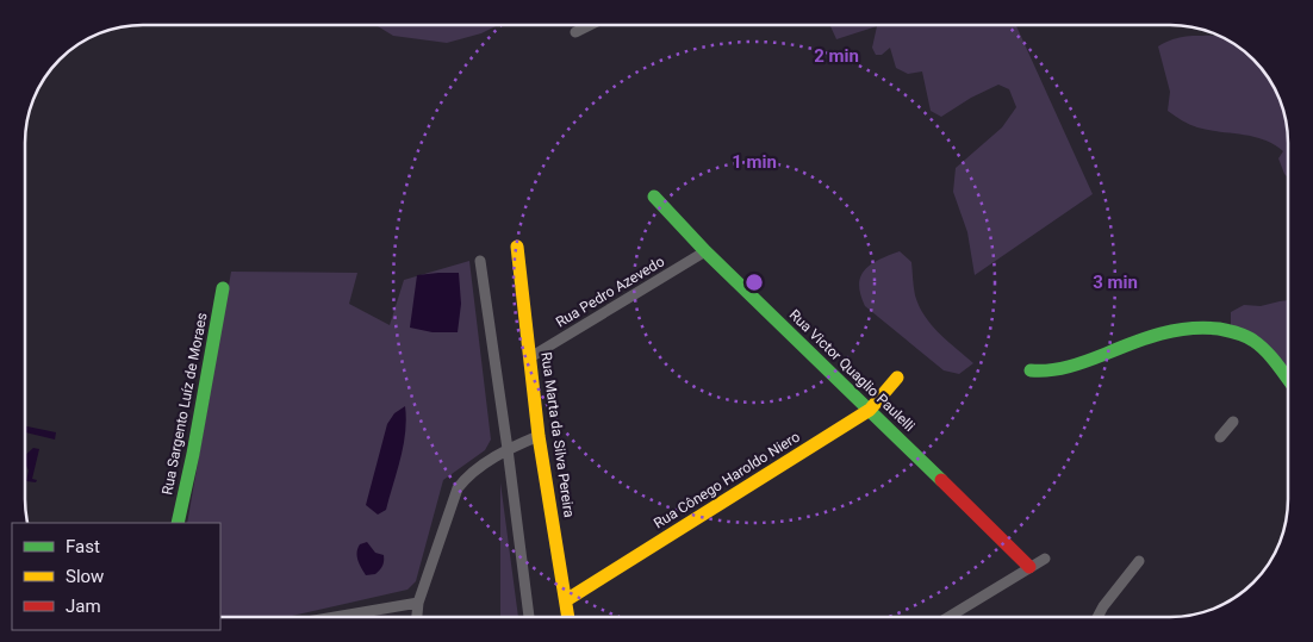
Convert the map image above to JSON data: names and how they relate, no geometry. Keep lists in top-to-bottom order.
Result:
{
  "streets": {
    "street": [
      "Rua Pedro Azevedo",
      "Rua Victor Quaglio Paulelli",
      "Rua Sargento Luíz de Moraes",
      "Rua Marta da Silva Pereira",
      "Rua Cônego Haroldo Niero"
    ]
  },
  "crossings": [
    ["Rua Pedro Azevedo", "Rua Victor Quaglio Paulelli"],
    ["Rua Pedro Azevedo", "Rua Marta da Silva Pereira"],
    ["Rua Victor Quaglio Paulelli", "Rua Cônego Haroldo Niero"],
    ["Rua Marta da Silva Pereira", "Rua Cônego Haroldo Niero"]
  ],
  "legend": ["Fast", "Slow", "Jam"],
  "rings": ["2 min", "1 min", "3 min"]
}
